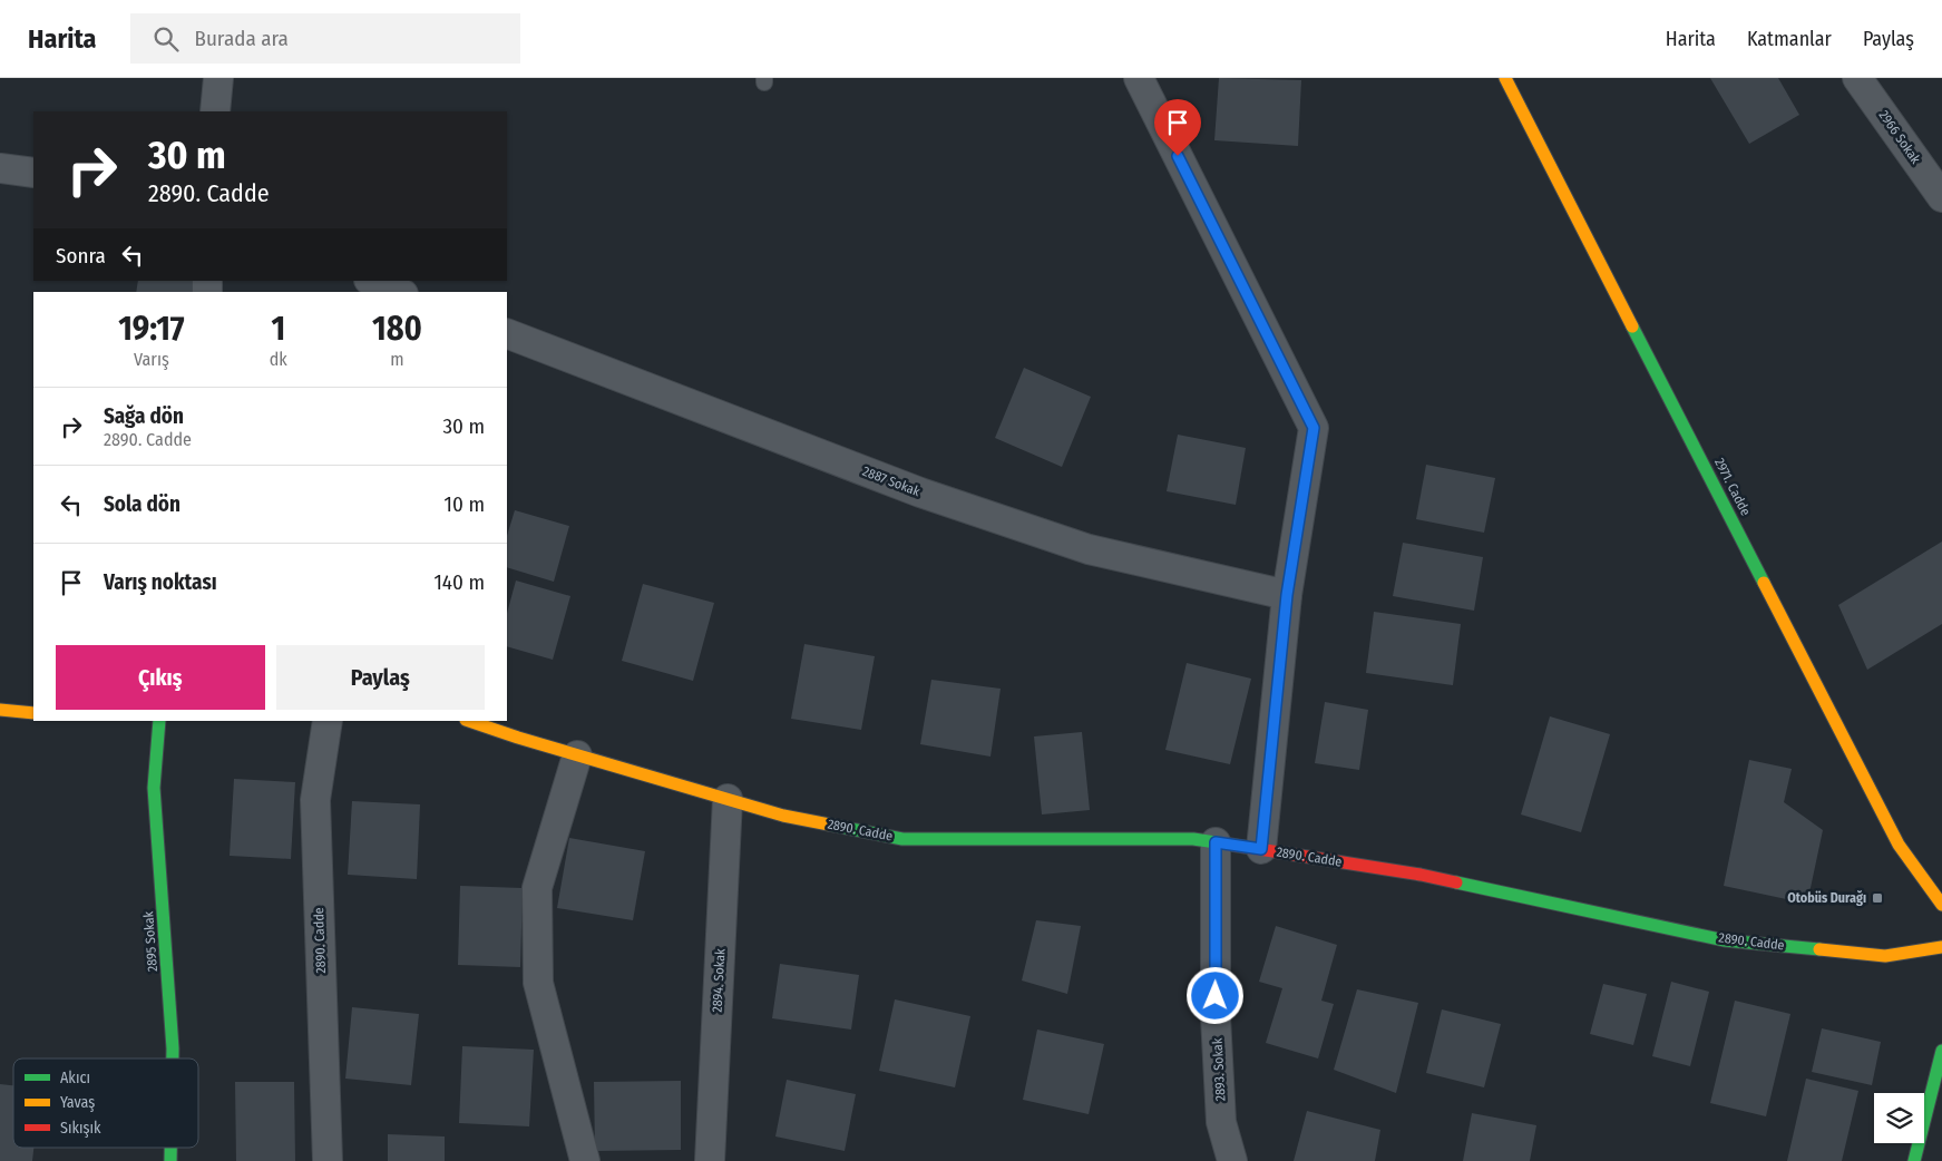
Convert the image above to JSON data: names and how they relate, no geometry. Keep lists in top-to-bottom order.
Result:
{
  "streets": {
    "street": [
      "2966 Sokak",
      "2887 Sokak",
      "2971. Cadde",
      "2890. Cadde",
      "2895 Sokak",
      "2894. Sokak",
      "2893. Sokak"
    ]
  },
  "crossings": [
    ["2890. Cadde", "2894. Sokak"],
    ["2890. Cadde", "2893. Sokak"]
  ],
  "places": {
    "transit": ["Otobüs Durağı"]
  },
  "legend": ["Akıcı", "Yavaş", "Sıkışık"],
  "page": {
    "header": "Harita",
    "search": "Burada ara",
    "nav": ["Harita", "Katmanlar", "Paylaş"],
    "turn": ["30 m", "2890. Cadde"],
    "then": "Sonra",
    "eta": [
      "19:17",
      "Varış",
      "1",
      "dk",
      "180",
      "m"
    ],
    "list": [
      {
        "name": "Sağa dön",
        "note": "2890. Cadde",
        "value": "30 m"
      },
      {
        "name": "Sola dön",
        "value": "10 m"
      },
      {
        "name": "Varış noktası",
        "value": "140 m"
      }
    ],
    "buttons": ["Çıkış", "Paylaş"]
  }
}
